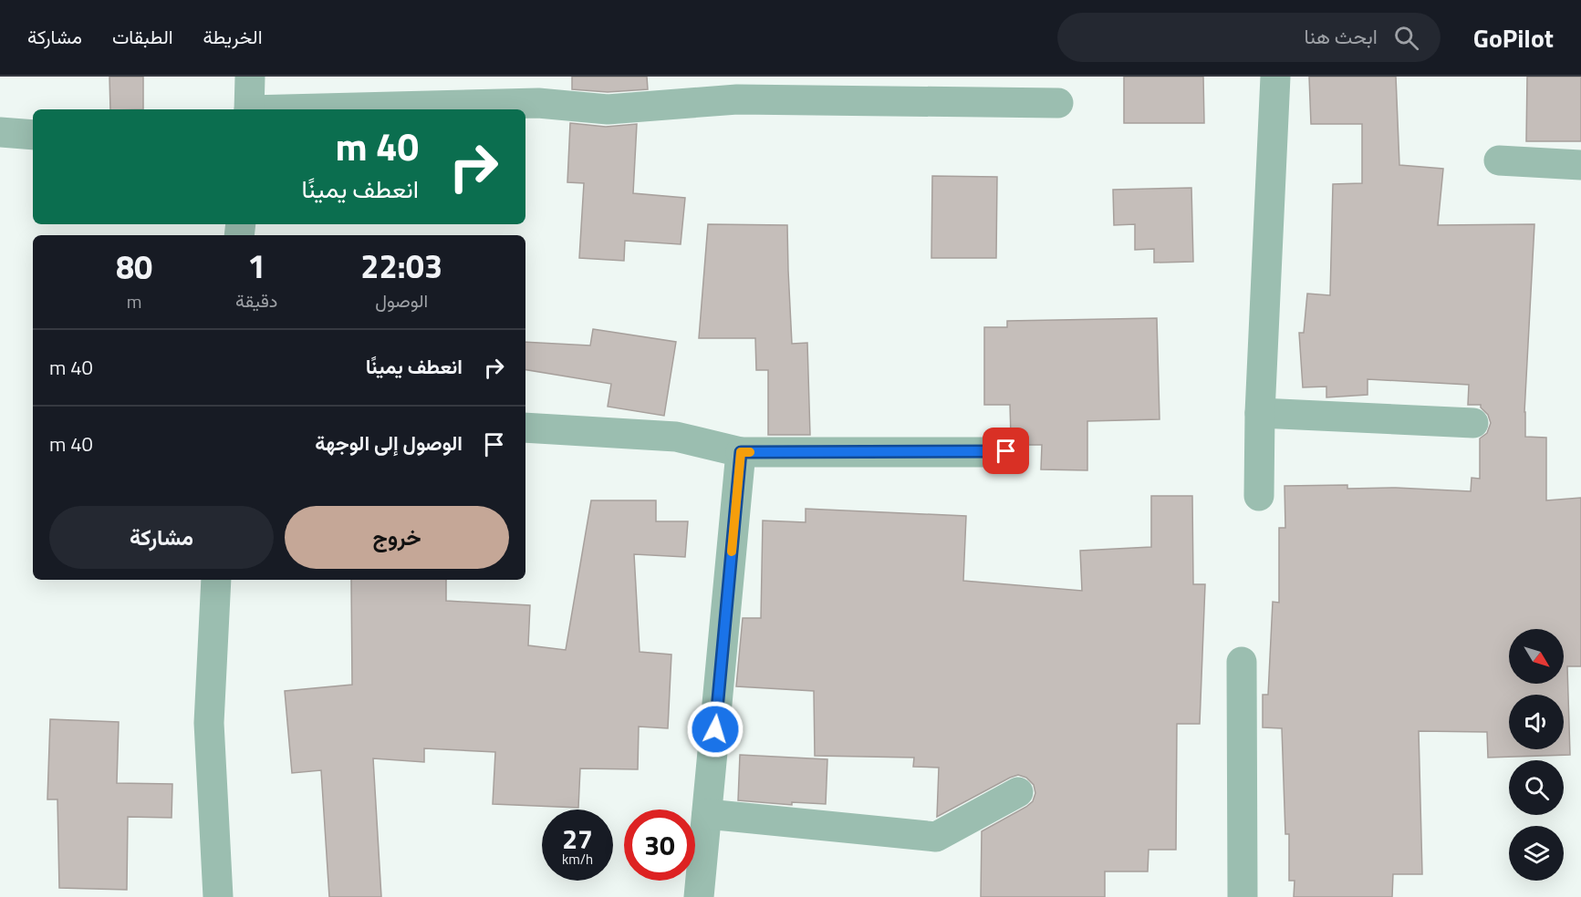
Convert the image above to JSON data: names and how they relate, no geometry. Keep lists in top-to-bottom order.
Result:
{
  "north": "bottom right",
  "page": {
    "header": "GoPilot",
    "search": "ابحث هنا",
    "nav": ["الخريطة", "الطبقات", "مشاركة"],
    "turn": ["40 m", "انعطف يمينًا"],
    "eta": [
      "22:03",
      "الوصول",
      "1",
      "دقيقة",
      "80",
      "m"
    ],
    "list": [
      {
        "name": "انعطف يمينًا",
        "value": "40 m"
      },
      {
        "name": "الوصول إلى الوجهة",
        "value": "40 m"
      }
    ],
    "buttons": ["خروج", "مشاركة"],
    "speed": "27 km/h",
    "limit": "30"
  }
}
